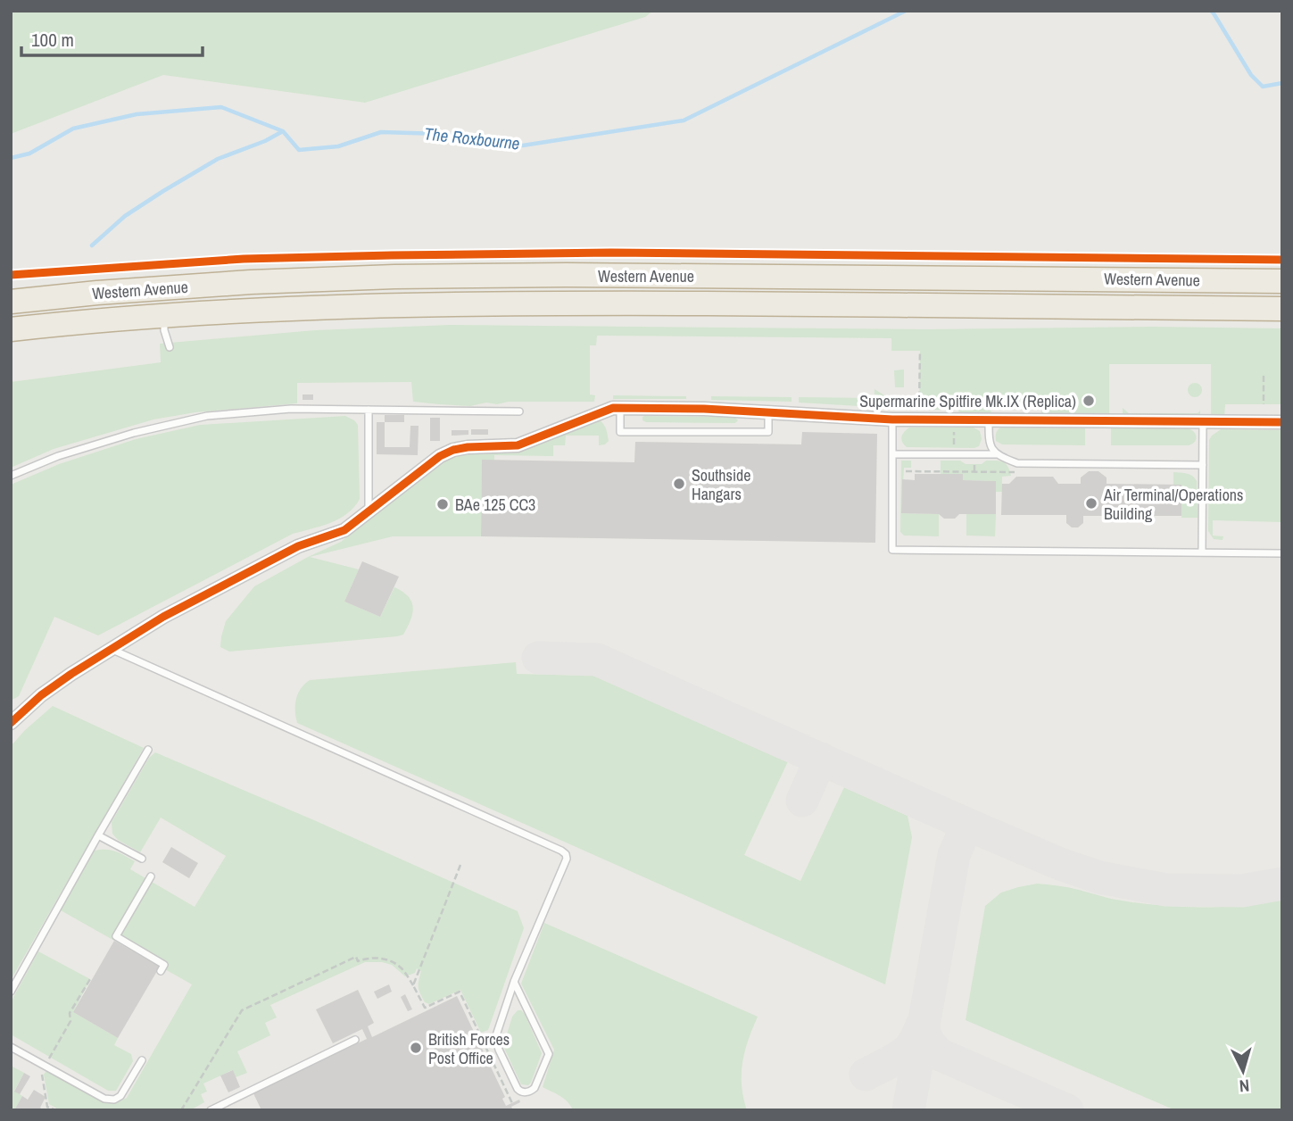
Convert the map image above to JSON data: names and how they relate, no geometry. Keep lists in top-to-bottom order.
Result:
{
  "streets": {
    "highway": ["Western Avenue"]
  },
  "water": ["The Roxbourne"],
  "places": [
    "Supermarine Spitfire Mk.IX (Replica)",
    "Southside Hangars",
    "Air Terminal/Operations Building",
    "BAe 125 CC3",
    "British Forces Post Office"
  ],
  "scale_bar": "100 m",
  "north": "bottom"
}
